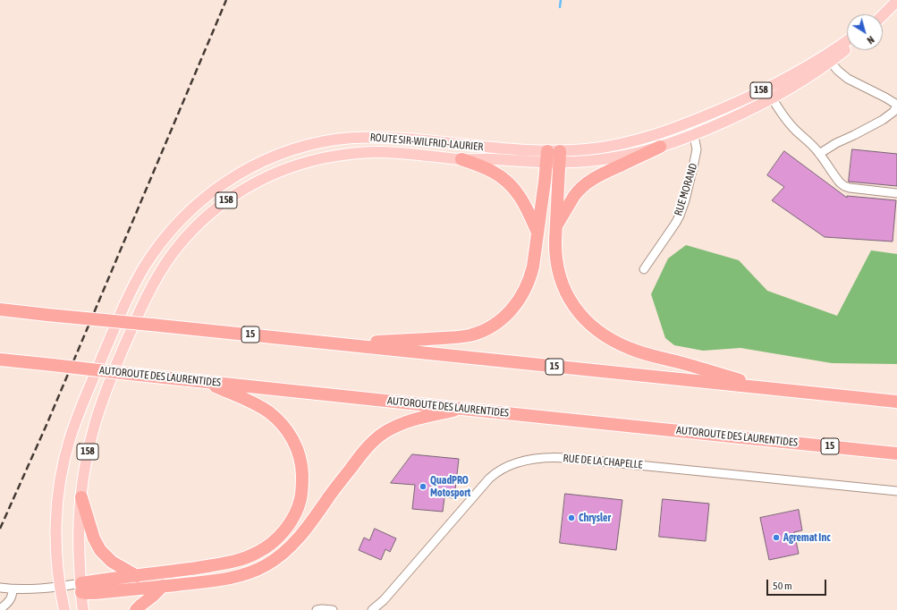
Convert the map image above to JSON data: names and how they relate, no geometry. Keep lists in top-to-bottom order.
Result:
{
  "streets": {
    "highway": ["15", "AUTOROUTE DES LAURENTIDES"],
    "main road": ["158", "ROUTE SIR-WILFRID-LAURIER"],
    "street": ["RUE MORAND", "RUE DE LA CHAPELLE"]
  },
  "crossings": [
    ["ROUTE SIR-WILFRID-LAURIER", "RUE MORAND"]
  ],
  "places": ["QuadPRO Motosport", "Chrysler", "Agremat Inc"],
  "scale_bar": "50 m",
  "north": "bottom right"
}
